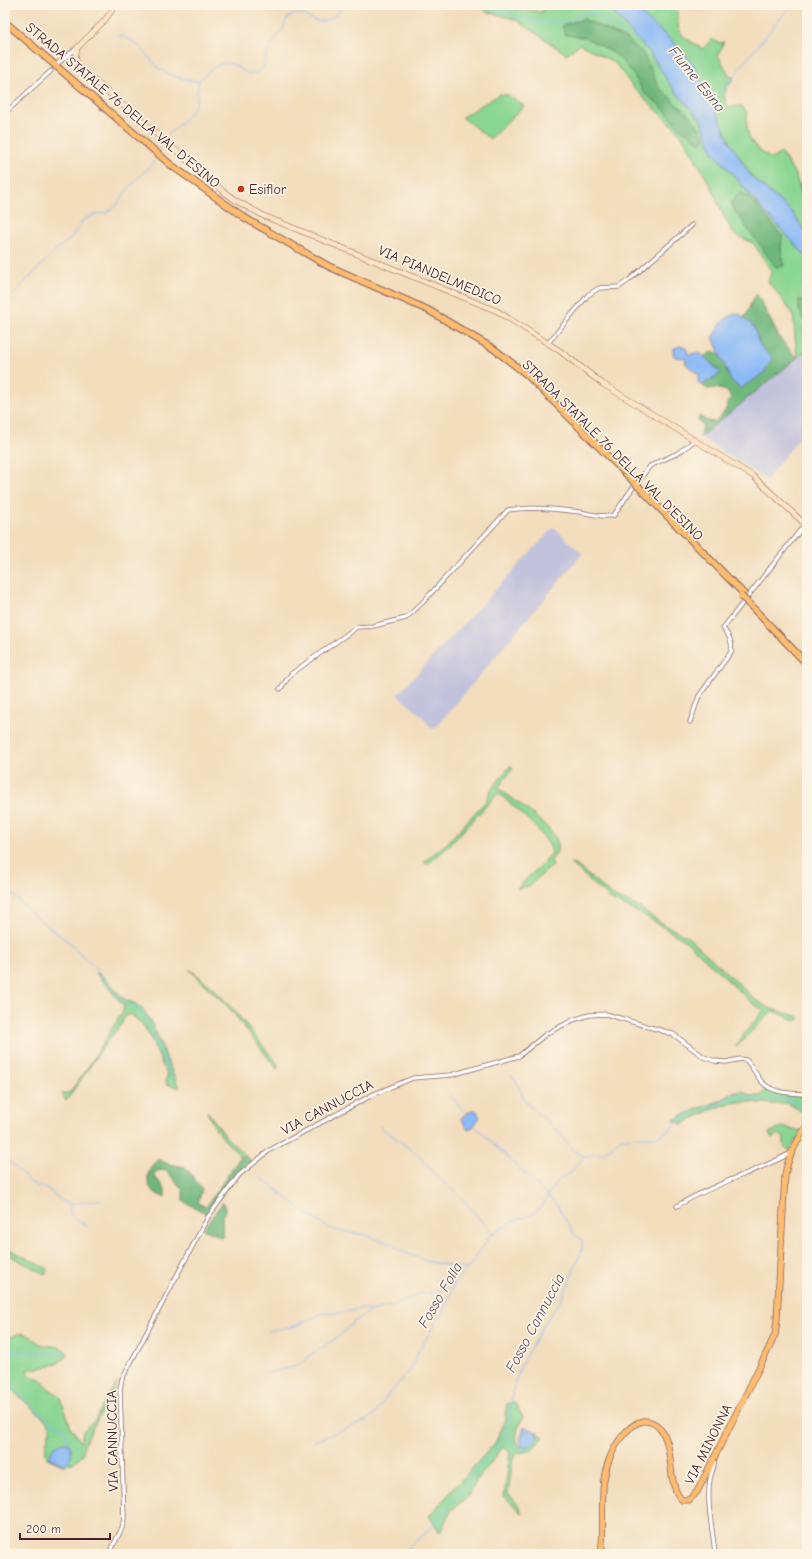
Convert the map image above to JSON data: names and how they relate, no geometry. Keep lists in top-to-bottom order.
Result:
{
  "streets": {
    "highway": ["STRADA STATALE 76 DELLA VAL D'ESINO"],
    "main road": ["VIA PIANDELMEDICO", "VIA MINONNA"],
    "street": ["VIA CANNUCCIA"]
  },
  "water": ["Fiume Esino", "Fosso Folla", "Fosso Cannuccia"],
  "places": ["Esiflor"],
  "scale_bar": "200 m"
}
